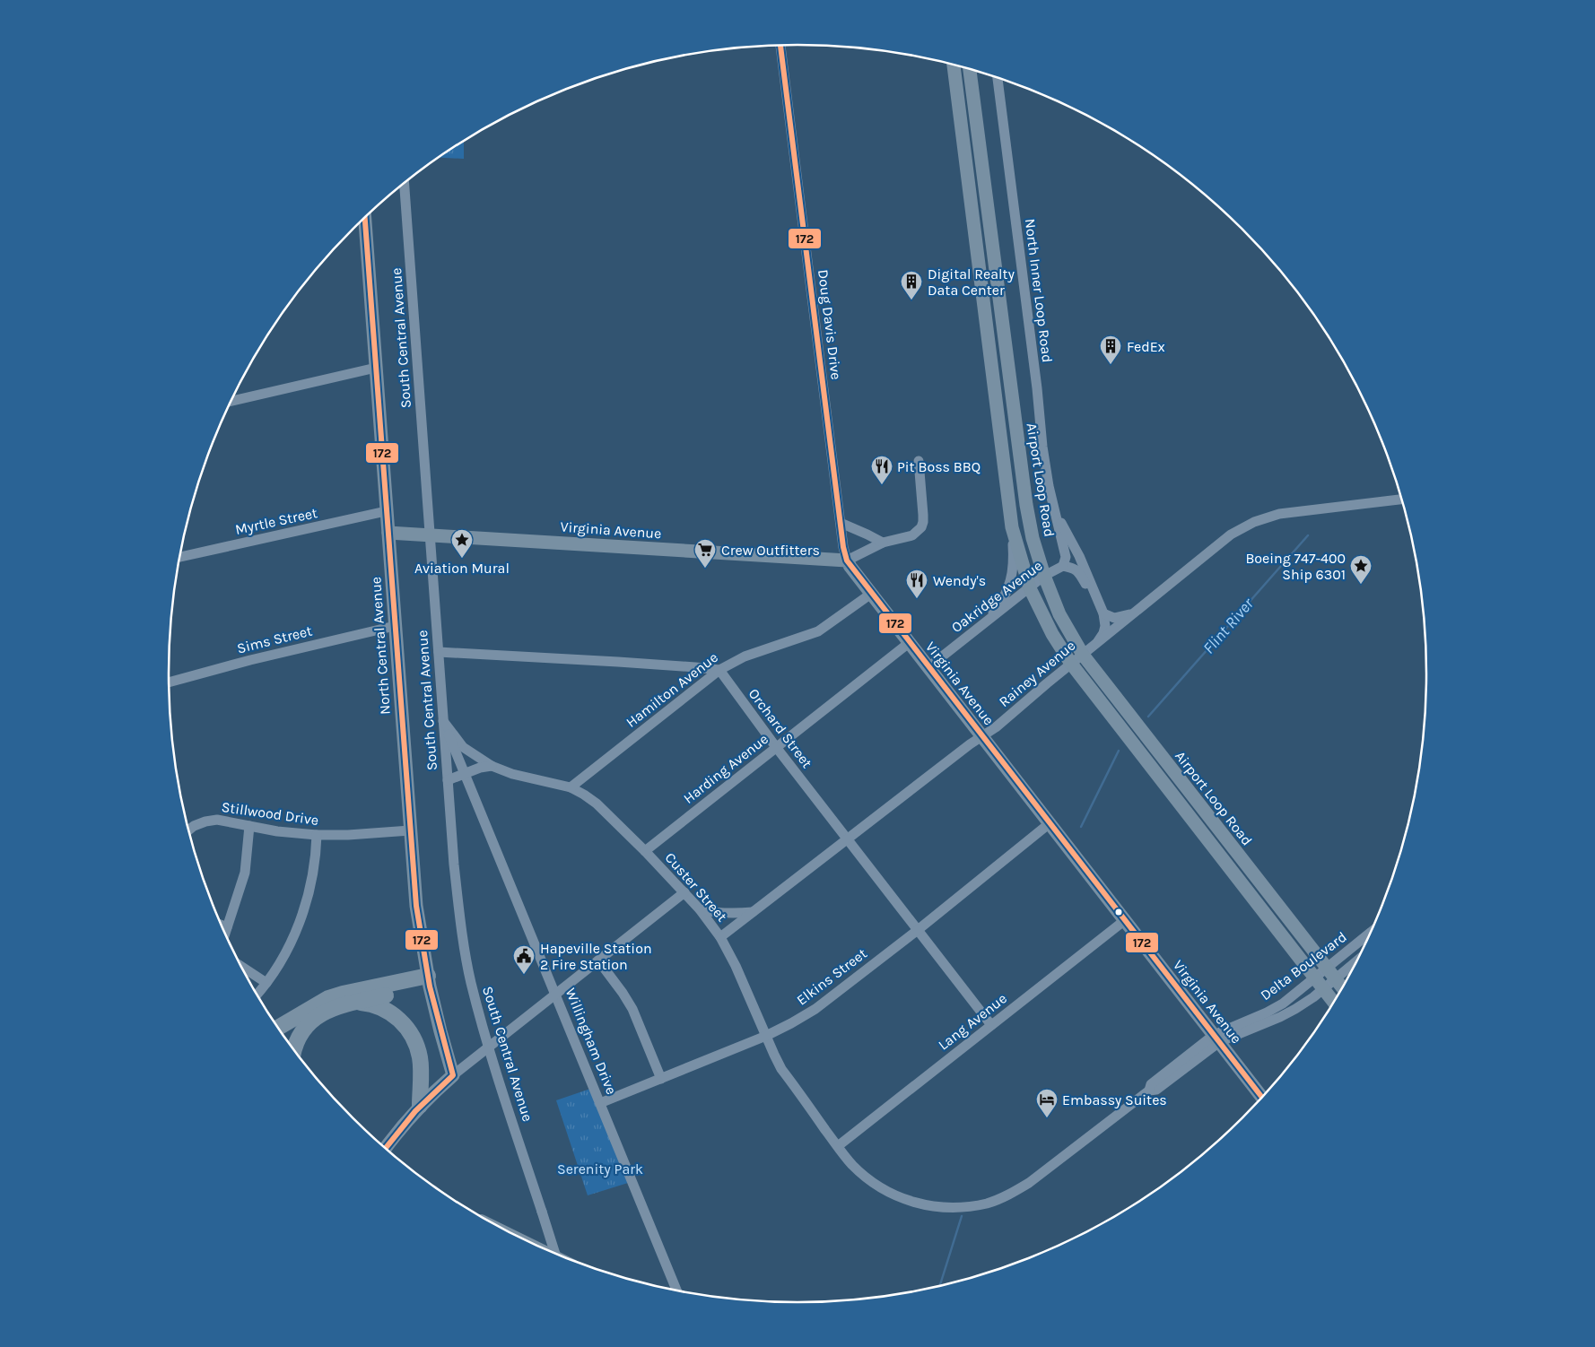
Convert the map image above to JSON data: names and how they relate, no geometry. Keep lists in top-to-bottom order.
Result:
{
  "streets": {
    "main road": ["Airport Loop Road", "Virginia Avenue", "North Central Avenue"],
    "street": [
      "North Inner Loop Road",
      "Doug Davis Drive",
      "South Central Avenue",
      "Myrtle Street",
      "Oakridge Avenue",
      "Sims Street",
      "Rainey Avenue",
      "Hamilton Avenue",
      "Orchard Street",
      "Harding Avenue",
      "Stillwood Drive",
      "Custer Street",
      "Delta Boulevard",
      "Elkins Street",
      "Lang Avenue",
      "Willingham Drive"
    ]
  },
  "crossings": [
    ["North Inner Loop Road", "Oakridge Avenue"],
    ["North Inner Loop Road", "Rainey Avenue"],
    ["Doug Davis Drive", "Virginia Avenue"],
    ["South Central Avenue", "Virginia Avenue"],
    ["South Central Avenue", "Custer Street"],
    ["South Central Avenue", "Willingham Drive"],
    ["Airport Loop Road", "Oakridge Avenue"],
    ["Airport Loop Road", "Rainey Avenue"],
    ["Airport Loop Road", "Delta Boulevard"],
    ["Myrtle Street", "North Central Avenue"],
    ["Virginia Avenue", "Oakridge Avenue"],
    ["Virginia Avenue", "North Central Avenue"],
    ["Virginia Avenue", "Rainey Avenue"],
    ["Virginia Avenue", "Hamilton Avenue"],
    ["Virginia Avenue", "Harding Avenue"],
    ["Virginia Avenue", "Delta Boulevard"],
    ["Virginia Avenue", "Elkins Street"],
    ["Virginia Avenue", "Lang Avenue"],
    ["Sims Street", "North Central Avenue"],
    ["North Central Avenue", "Stillwood Drive"],
    ["Rainey Avenue", "Orchard Street"],
    ["Rainey Avenue", "Custer Street"],
    ["Hamilton Avenue", "Orchard Street"],
    ["Hamilton Avenue", "Custer Street"],
    ["Orchard Street", "Harding Avenue"],
    ["Orchard Street", "Elkins Street"],
    ["Orchard Street", "Lang Avenue"],
    ["Harding Avenue", "Custer Street"],
    ["Custer Street", "Delta Boulevard"],
    ["Custer Street", "Elkins Street"],
    ["Custer Street", "Lang Avenue"],
    ["Custer Street", "Willingham Drive"],
    ["Elkins Street", "Willingham Drive"]
  ],
  "water": ["Flint River"],
  "parks": ["Serenity Park"],
  "places": {
    "building": ["Digital Realty Data Center", "FedEx"],
    "restaurant": ["Pit Boss BBQ", "Wendy's"],
    "place": ["Aviation Mural", "Boeing 747-400 Ship 6301"],
    "supermarket": ["Crew Outfitters"],
    "public building": ["Hapeville Station 2 Fire Station"],
    "hotel": ["Embassy Suites"]
  },
  "lines": ["transit line 172"]
}
